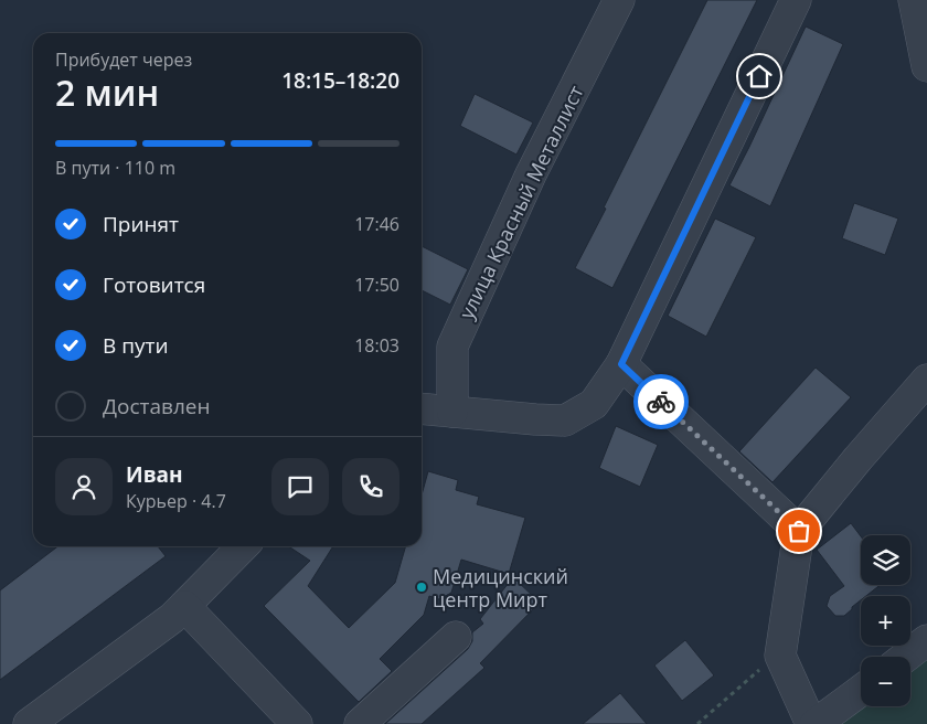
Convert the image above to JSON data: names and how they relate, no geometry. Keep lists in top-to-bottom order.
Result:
{
  "streets": {
    "street": ["улица Красный Металлист"]
  },
  "places": ["Медицинский центр Мирт"],
  "page": {
    "heading": ["2 мин", "Прибудет через", "18:15–18:20"],
    "panel": ["Иван", "Курьер · 4.7"],
    "bar": "В пути · 110 m",
    "list": [
      ["Принят", "17:46"],
      ["Готовится", "17:50"],
      ["В пути", "18:03"],
      "Доставлен"
    ],
    "map_buttons": ["+", "−"]
  }
}
